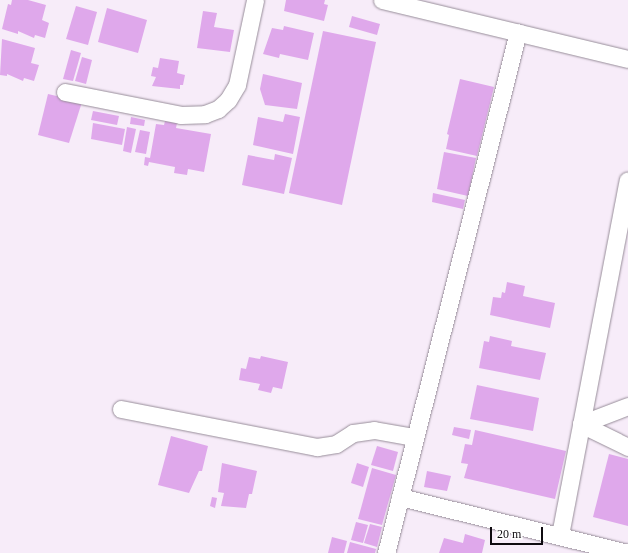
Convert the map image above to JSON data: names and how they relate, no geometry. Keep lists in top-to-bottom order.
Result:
{
  "scale_bar": "20 m"
}
